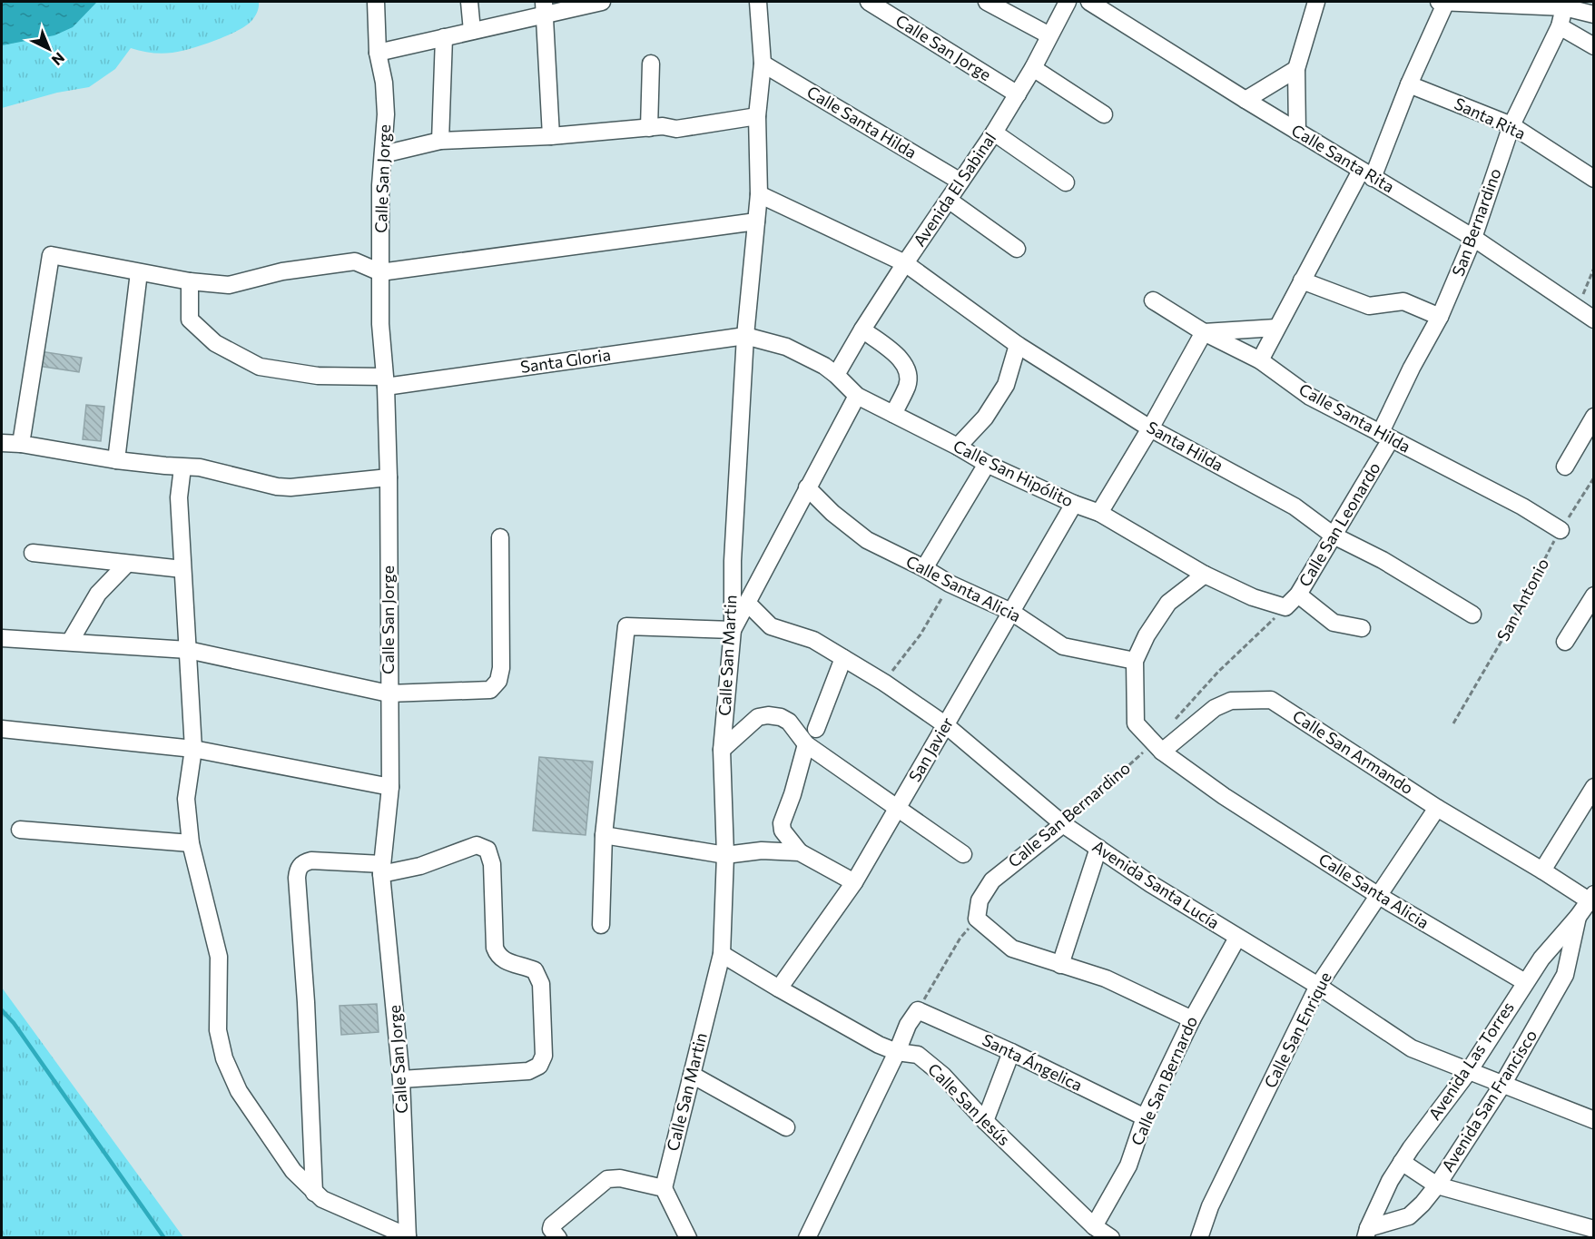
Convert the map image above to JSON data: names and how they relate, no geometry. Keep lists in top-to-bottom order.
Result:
{
  "streets": {
    "street": [
      "Calle San Jorge",
      "Santa Rita",
      "Calle Santa Hilda",
      "Calle Santa Rita",
      "Avenida El Sabinal",
      "San Bernardino",
      "Santa Gloria",
      "Santa Hilda",
      "Calle San Hipólito",
      "Calle San Leonardo",
      "Calle Santa Alicia",
      "Calle San Martin",
      "San Javier",
      "Calle San Armando",
      "Calle San Bernardino",
      "Avenida Santa Lucía",
      "Calle San Enrique",
      "Avenida Las Torres",
      "Santa Ángelica",
      "Calle San Bernardo",
      "Avenida San Francisco",
      "Calle San Jesús"
    ],
    "path": ["San Antonio"]
  },
  "crossings": [
    ["Calle San Jorge", "Avenida El Sabinal"],
    ["Calle San Jorge", "Santa Gloria"],
    ["Santa Rita", "San Bernardino"],
    ["Calle Santa Hilda", "Avenida El Sabinal"],
    ["Calle Santa Hilda", "San Bernardino"],
    ["Calle Santa Hilda", "Calle San Leonardo"],
    ["Calle Santa Hilda", "San Antonio"],
    ["Calle Santa Hilda", "Calle San Martin"],
    ["Calle Santa Rita", "San Bernardino"],
    ["Avenida El Sabinal", "Santa Hilda"],
    ["Avenida El Sabinal", "Calle San Hipólito"],
    ["San Bernardino", "Calle San Leonardo"],
    ["Santa Gloria", "Calle San Hipólito"],
    ["Santa Gloria", "Calle San Martin"],
    ["Santa Hilda", "Calle San Leonardo"],
    ["Santa Hilda", "Calle San Martin"],
    ["Calle San Hipólito", "Calle San Leonardo"],
    ["Calle San Hipólito", "Calle San Martin"],
    ["Calle San Hipólito", "San Javier"],
    ["Calle Santa Alicia", "San Javier"],
    ["Calle Santa Alicia", "Calle San Armando"],
    ["Calle Santa Alicia", "Calle San Bernardino"],
    ["Calle Santa Alicia", "Calle San Enrique"],
    ["Calle Santa Alicia", "Avenida Las Torres"],
    ["Calle San Martin", "Calle San Jesús"],
    ["San Javier", "Avenida Santa Lucía"],
    ["San Javier", "Calle San Jesús"],
    ["Calle San Armando", "Calle San Bernardino"],
    ["Calle San Armando", "Calle San Enrique"],
    ["Calle San Armando", "Avenida Las Torres"],
    ["Calle San Bernardino", "Avenida Santa Lucía"],
    ["Avenida Santa Lucía", "Calle San Enrique"],
    ["Avenida Santa Lucía", "Avenida Las Torres"],
    ["Avenida Santa Lucía", "Calle San Bernardo"],
    ["Avenida Santa Lucía", "Avenida San Francisco"],
    ["Avenida Las Torres", "Avenida San Francisco"],
    ["Santa Ángelica", "Calle San Bernardo"],
    ["Calle San Bernardo", "Calle San Jesús"]
  ],
  "north": "bottom right"
}
